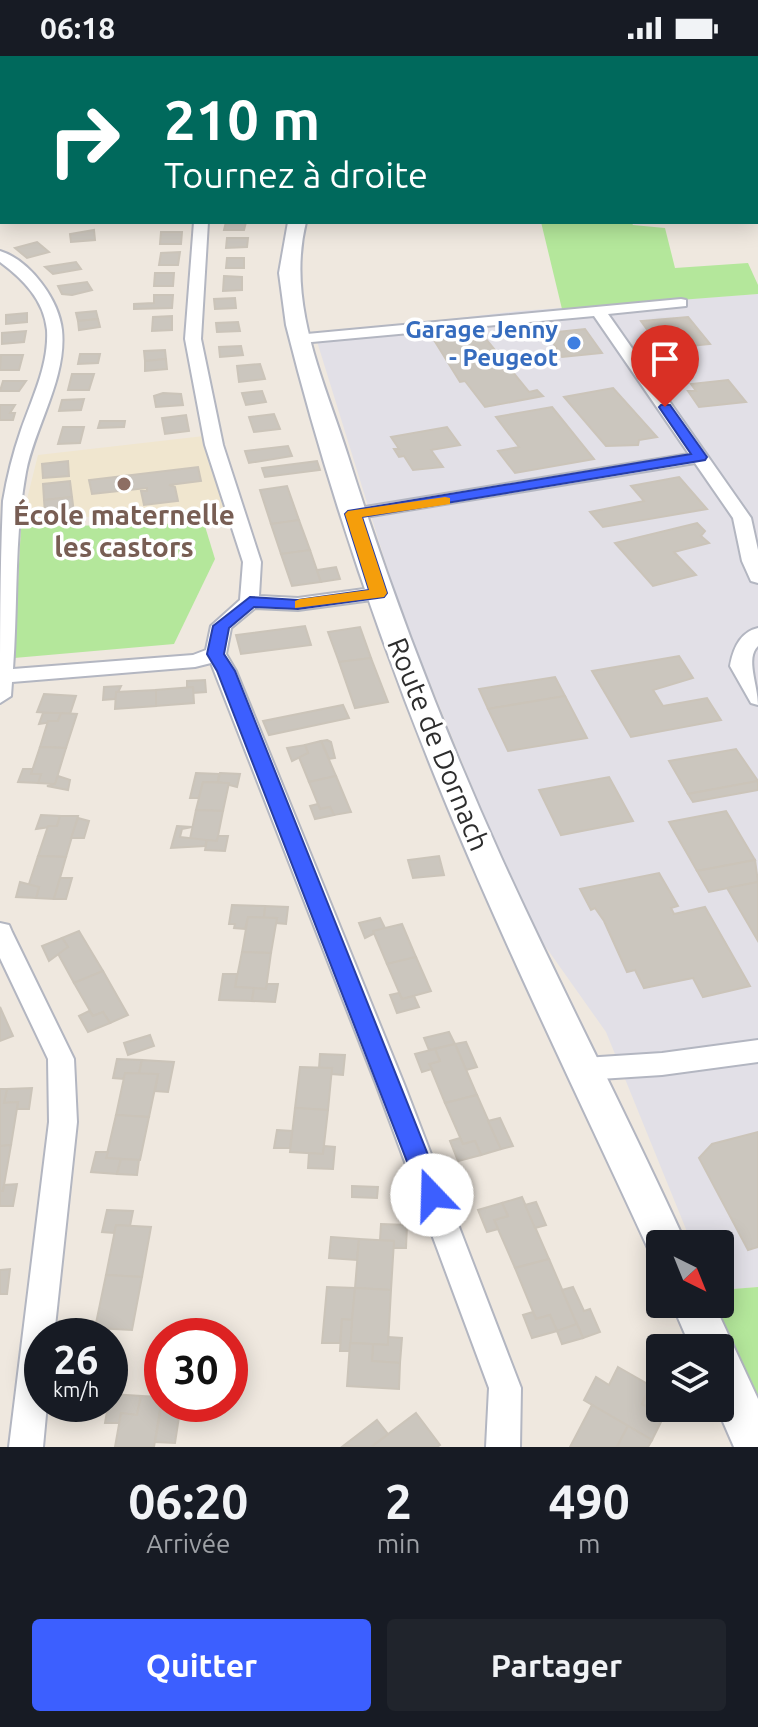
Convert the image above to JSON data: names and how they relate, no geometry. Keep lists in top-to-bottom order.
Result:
{
  "streets": {
    "main road": ["Route de Dornach"]
  },
  "places": ["Garage Jenny - Peugeot", "École maternelle les castors"],
  "north": "bottom right",
  "page": {
    "status": "06:18",
    "turn": ["210 m", "Tournez à droite"],
    "speed": "26 km/h",
    "limit": "30",
    "eta": [
      "06:20",
      "Arrivée",
      "2",
      "min",
      "490",
      "m"
    ],
    "buttons": ["Quitter", "Partager"]
  }
}
